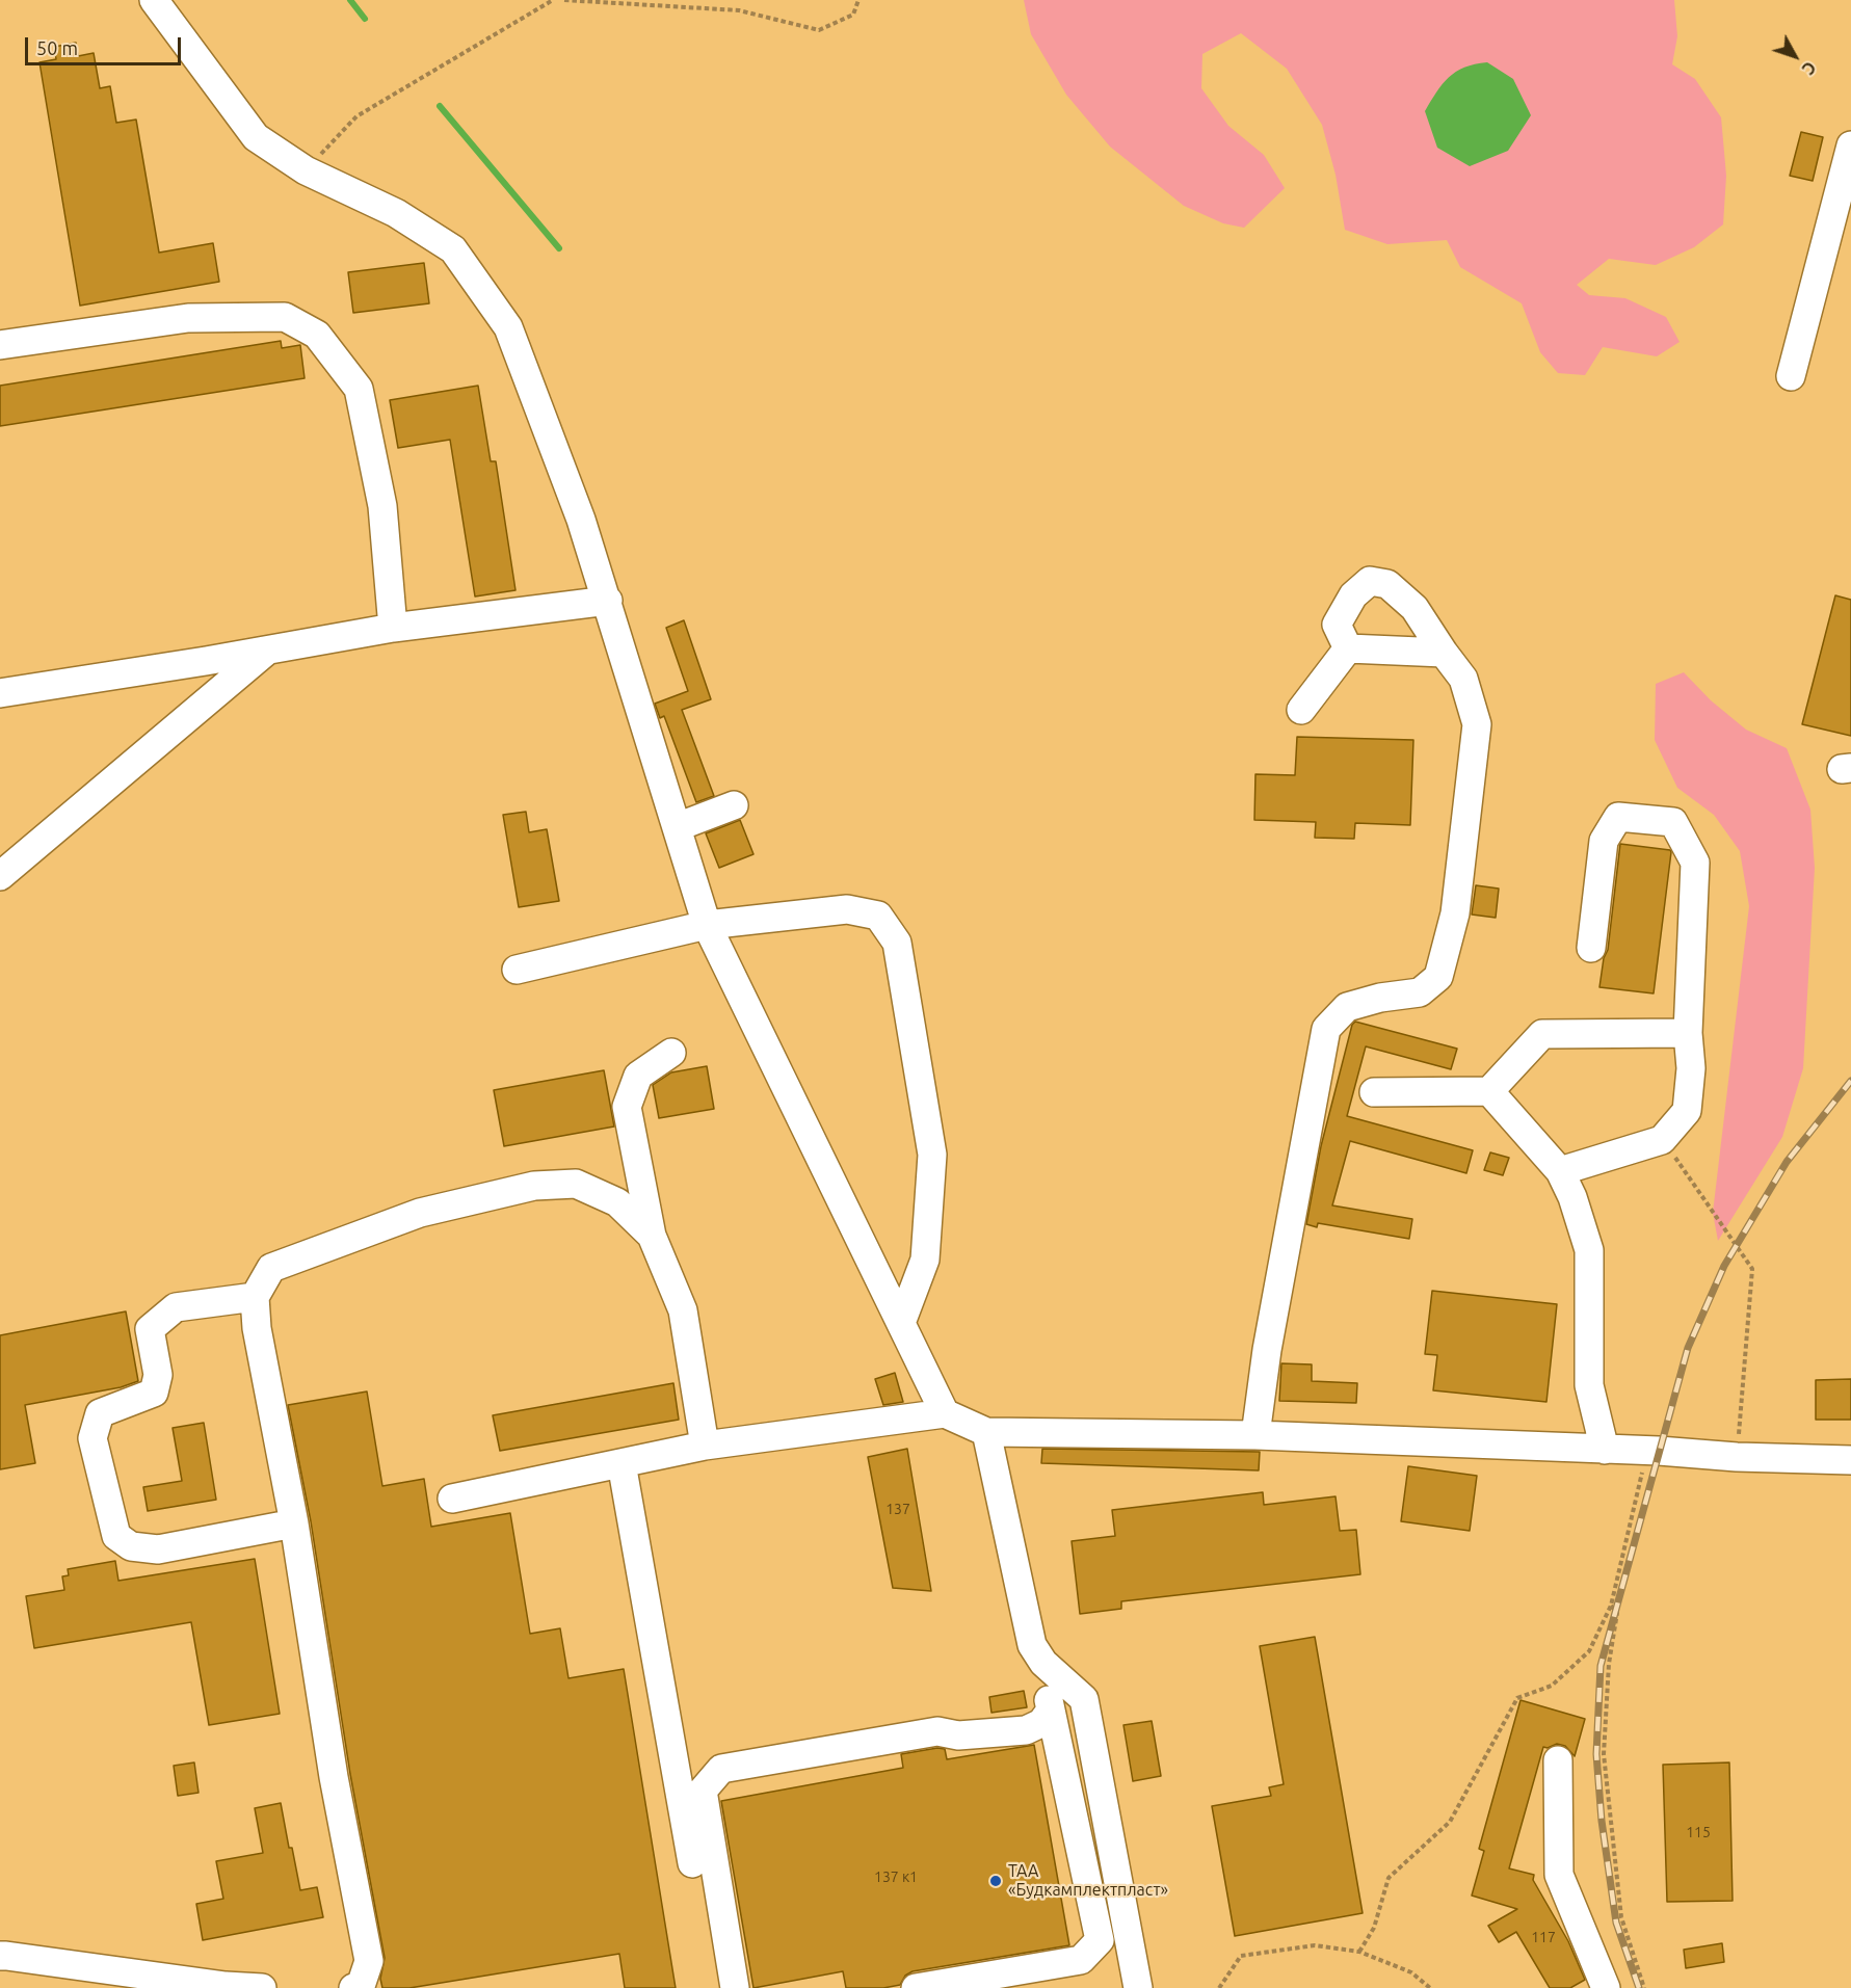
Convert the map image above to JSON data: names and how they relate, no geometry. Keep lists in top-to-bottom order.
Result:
{
  "places": ["ТАА «Будкамплектпласт»"],
  "house_numbers": [
    "137",
    "115",
    "137 к1",
    "117"
  ],
  "scale_bar": "50 m",
  "north": "bottom right"
}
